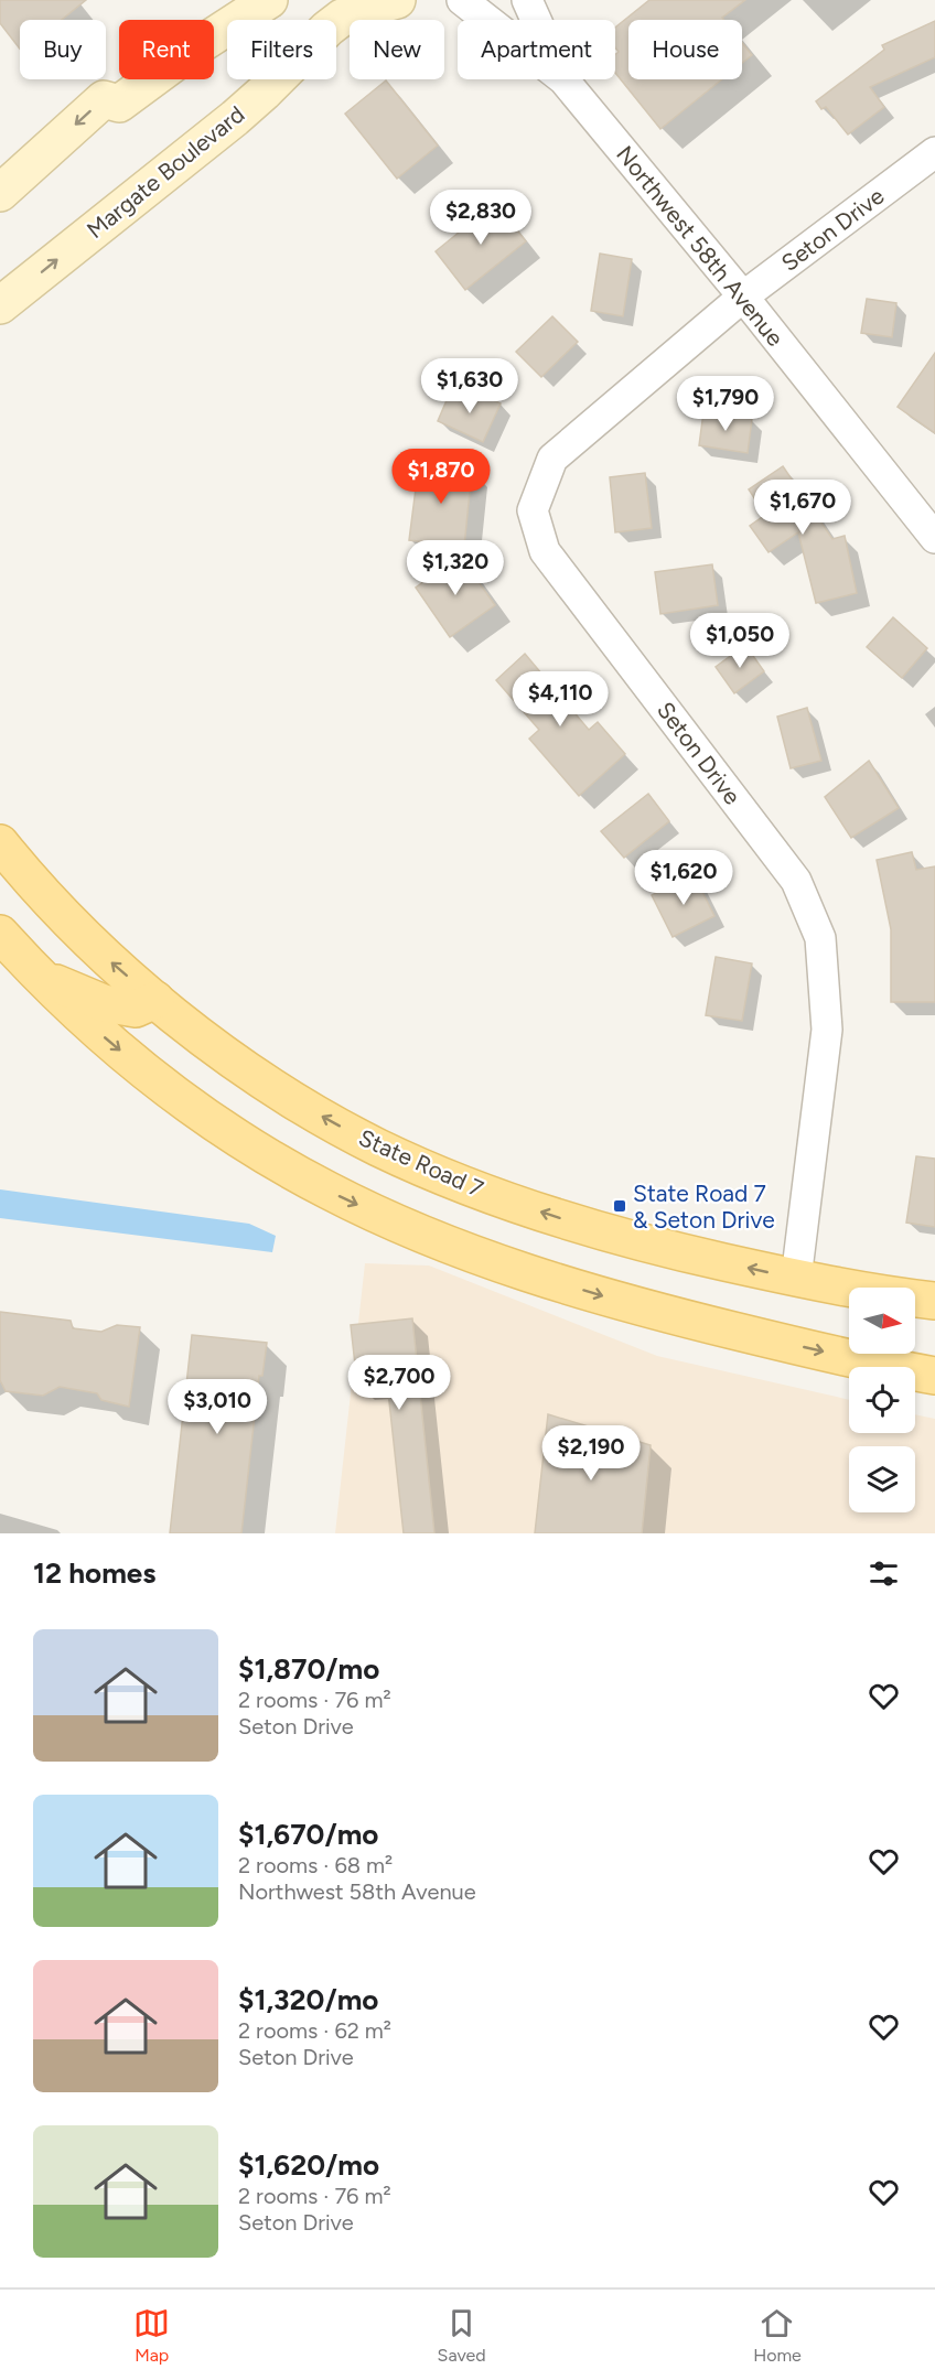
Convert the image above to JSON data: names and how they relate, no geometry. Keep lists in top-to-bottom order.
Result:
{
  "streets": {
    "main road": ["State Road 7"],
    "street": ["Margate Boulevard", "Seton Drive", "Northwest 58th Avenue"]
  },
  "crossings": [
    ["Seton Drive", "Northwest 58th Avenue"],
    ["Seton Drive", "State Road 7"]
  ],
  "places": {
    "transit": ["State Road 7 & Seton Drive"]
  },
  "north": "right",
  "page": {
    "chip": [
      "Buy",
      "Rent",
      "Filters",
      "New",
      "Apartment",
      "House"
    ],
    "price": [
      "$2,830",
      "$1,630",
      "$1,790",
      "$1,870",
      "$1,670",
      "$1,320",
      "$1,050",
      "$4,110",
      "$1,620",
      "$2,700",
      "$3,010",
      "$2,190"
    ],
    "heading": "12 homes",
    "list": [
      {
        "name": "$1,870/mo",
        "note": "2 rooms · 76 m² · Seton Drive"
      },
      {
        "name": "$1,670/mo",
        "note": "2 rooms · 68 m² · Northwest 58th Avenue"
      },
      {
        "name": "$1,320/mo",
        "note": "2 rooms · 62 m² · Seton Drive"
      },
      {
        "name": "$1,620/mo",
        "note": "2 rooms · 76 m² · Seton Drive"
      }
    ],
    "tabs": ["Map", "Saved", "Home"]
  }
}
